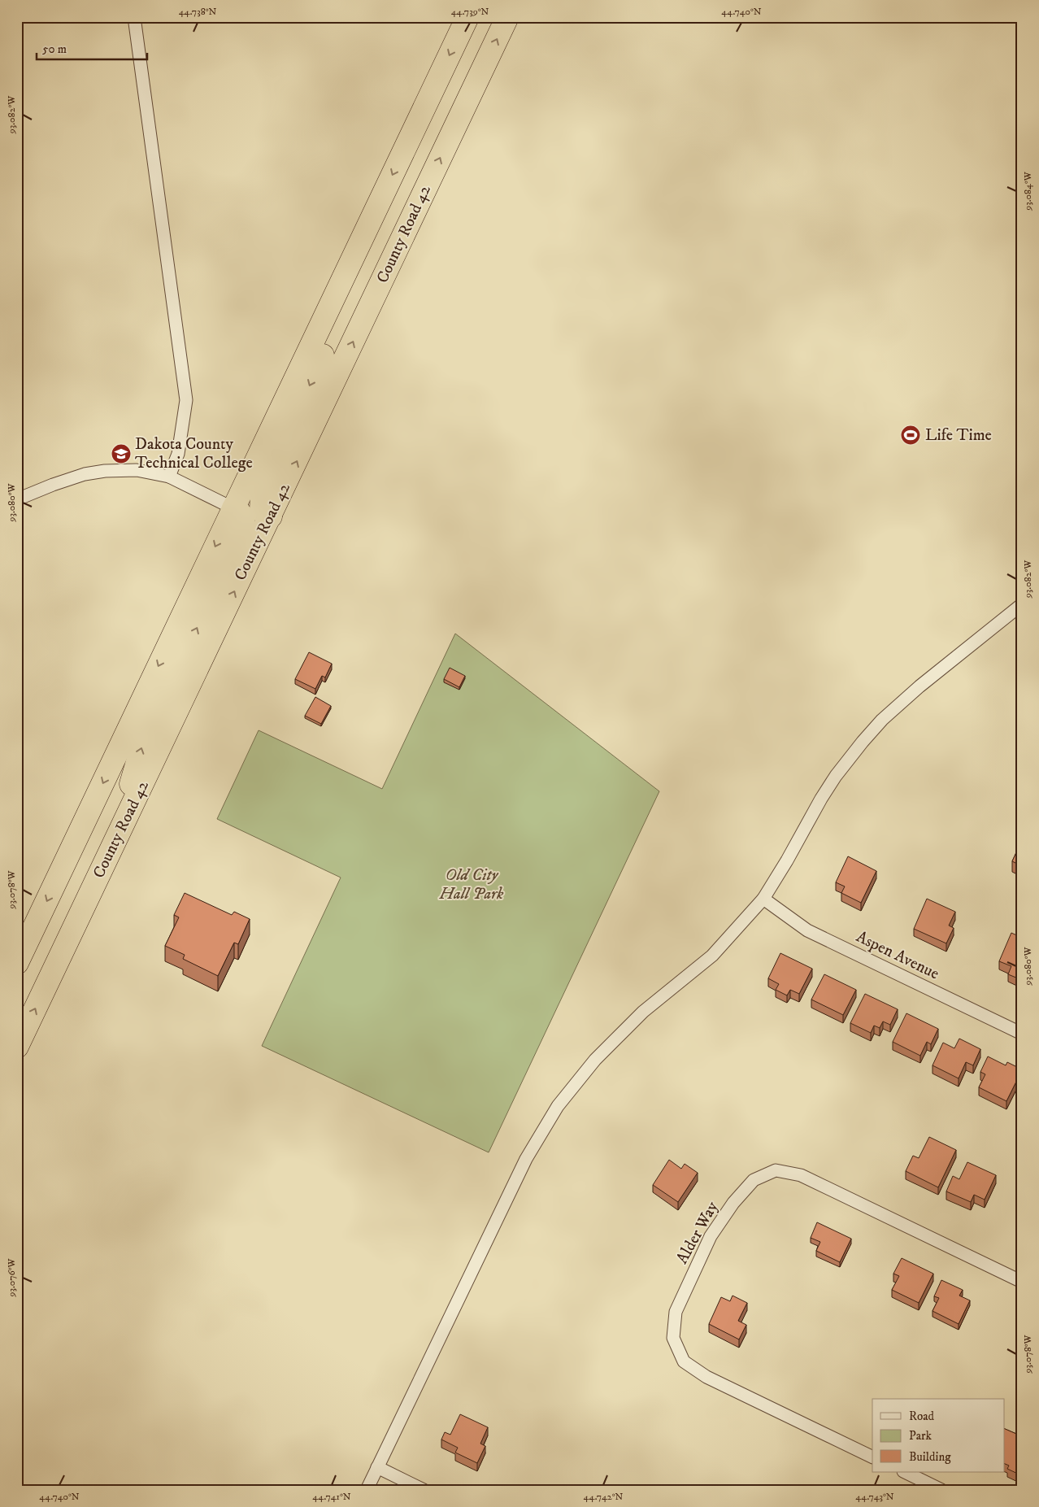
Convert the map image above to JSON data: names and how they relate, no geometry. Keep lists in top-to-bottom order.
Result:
{
  "streets": {
    "highway": ["County Road 42"],
    "street": ["Aspen Avenue", "Alder Way"]
  },
  "parks": ["Old City Hall Park"],
  "places": {
    "sports": ["Life Time"],
    "school or university": ["Dakota County Technical College"]
  },
  "legend": ["Road", "Park", "Building"],
  "scale_bar": "50 m",
  "coordinates": [
    "44.738°N",
    "44.739°N",
    "44.740°N",
    "93.082°W",
    "93.084°W",
    "93.080°W",
    "93.078°W",
    "93.076°W",
    "44.741°N",
    "44.742°N",
    "44.743°N"
  ]
}
